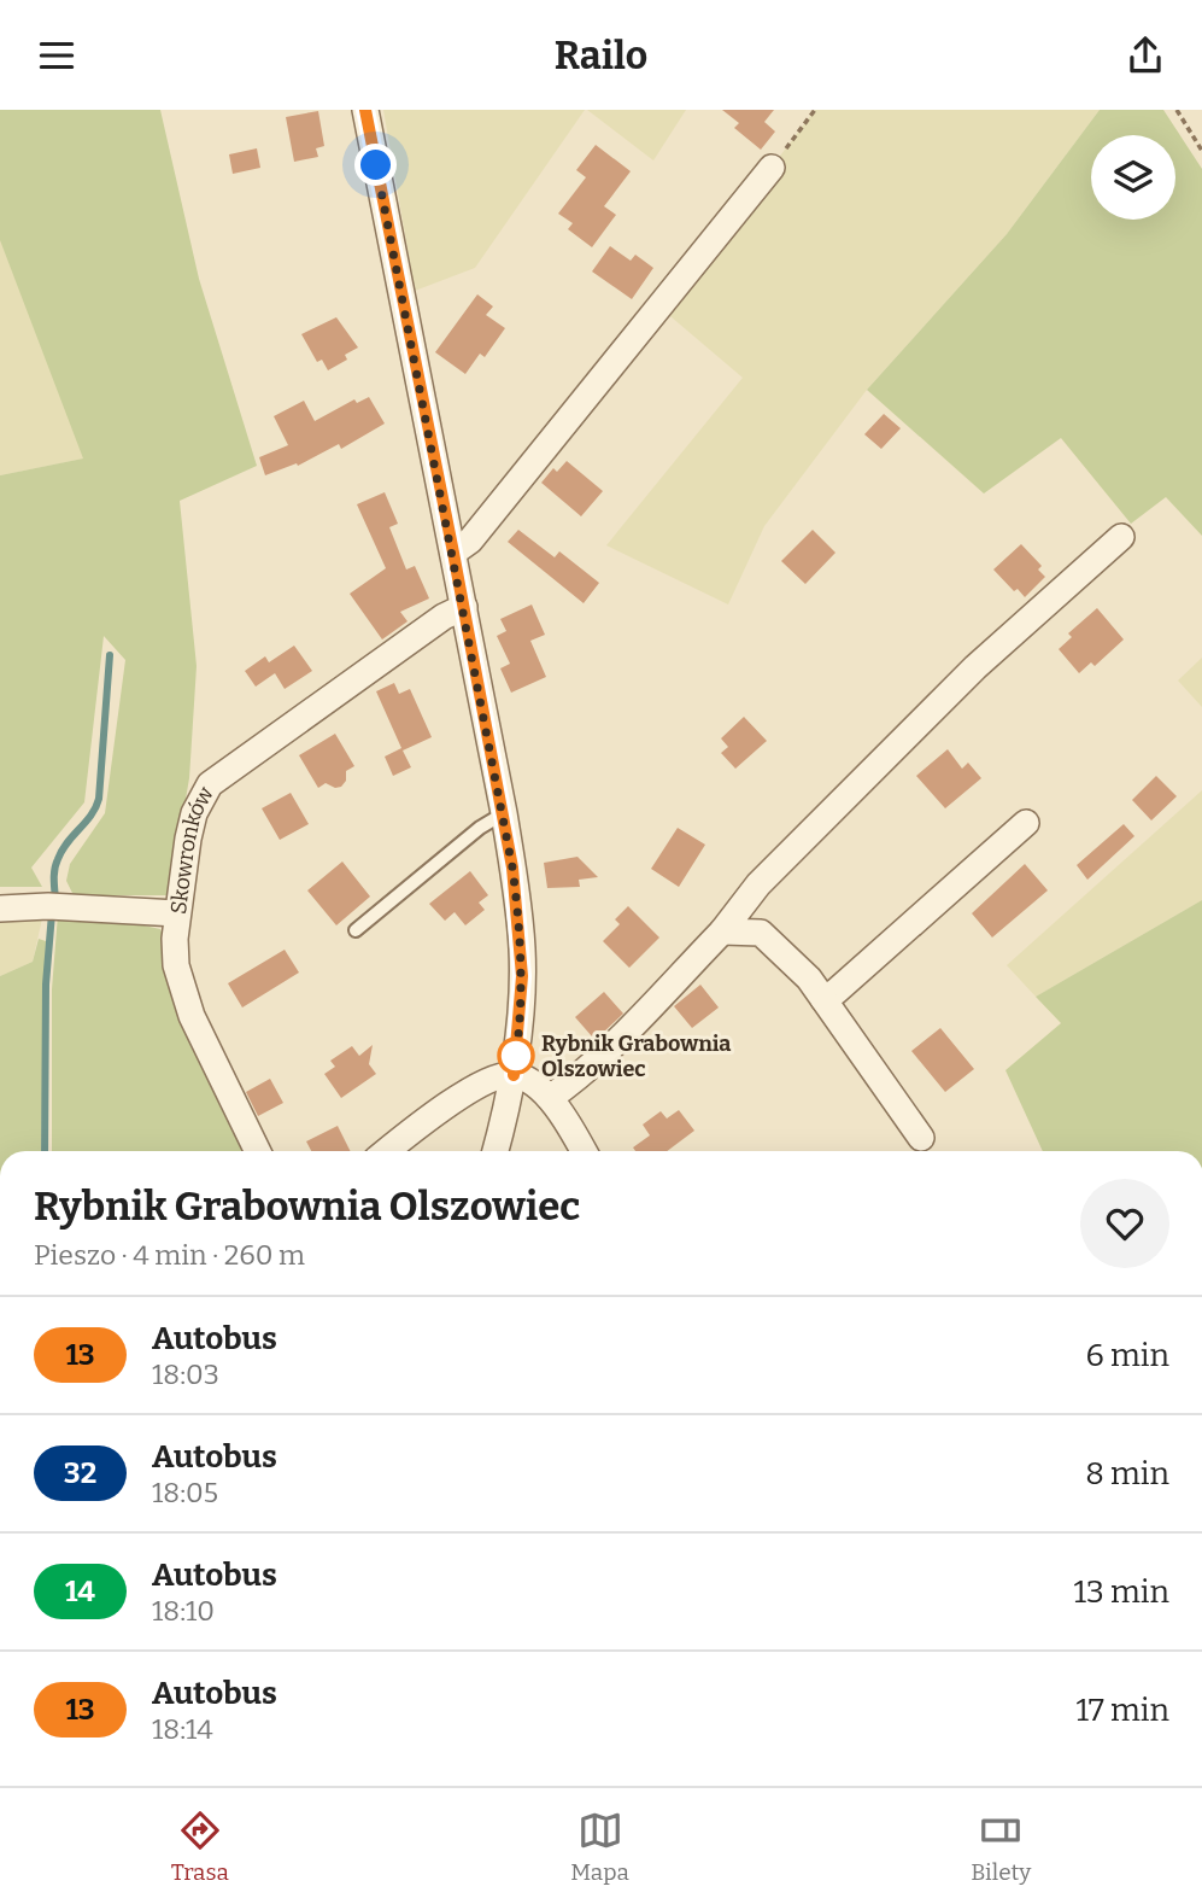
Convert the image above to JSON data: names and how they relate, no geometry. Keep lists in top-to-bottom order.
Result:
{
  "streets": {
    "street": ["Skowronków"]
  },
  "places": ["Rybnik Grabownia Olszowiec"],
  "lines": ["bus line 13"],
  "page": {
    "header": "Railo",
    "heading": ["Rybnik Grabownia Olszowiec", "Pieszo · 4 min · 260 m"],
    "list": [
      {
        "mark": "13",
        "name": "Autobus",
        "note": "18:03",
        "value": "6 min"
      },
      {
        "mark": "32",
        "name": "Autobus",
        "note": "18:05",
        "value": "8 min"
      },
      {
        "mark": "14",
        "name": "Autobus",
        "note": "18:10",
        "value": "13 min"
      },
      {
        "mark": "13",
        "name": "Autobus",
        "note": "18:14",
        "value": "17 min"
      }
    ],
    "tabs": ["Trasa", "Mapa", "Bilety"]
  }
}
